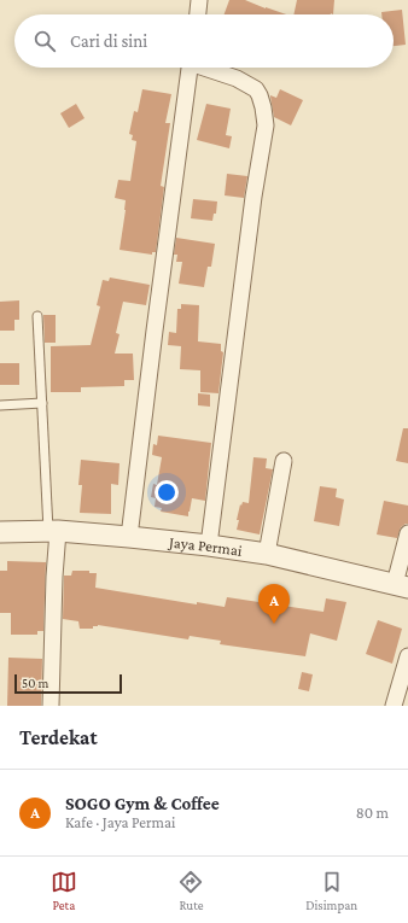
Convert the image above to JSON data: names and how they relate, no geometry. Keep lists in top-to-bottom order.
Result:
{
  "streets": {
    "street": ["Jaya Permai"]
  },
  "scale_bar": "50 m",
  "page": {
    "search": "Cari di sini",
    "pins": "A",
    "scale": "50 m",
    "heading": "Terdekat",
    "list": [
      {
        "mark": "A",
        "name": "SOGO Gym & Coffee",
        "note": "Kafe · Jaya Permai",
        "value": "80 m"
      }
    ],
    "nav": ["Peta", "Rute", "Disimpan"]
  }
}
